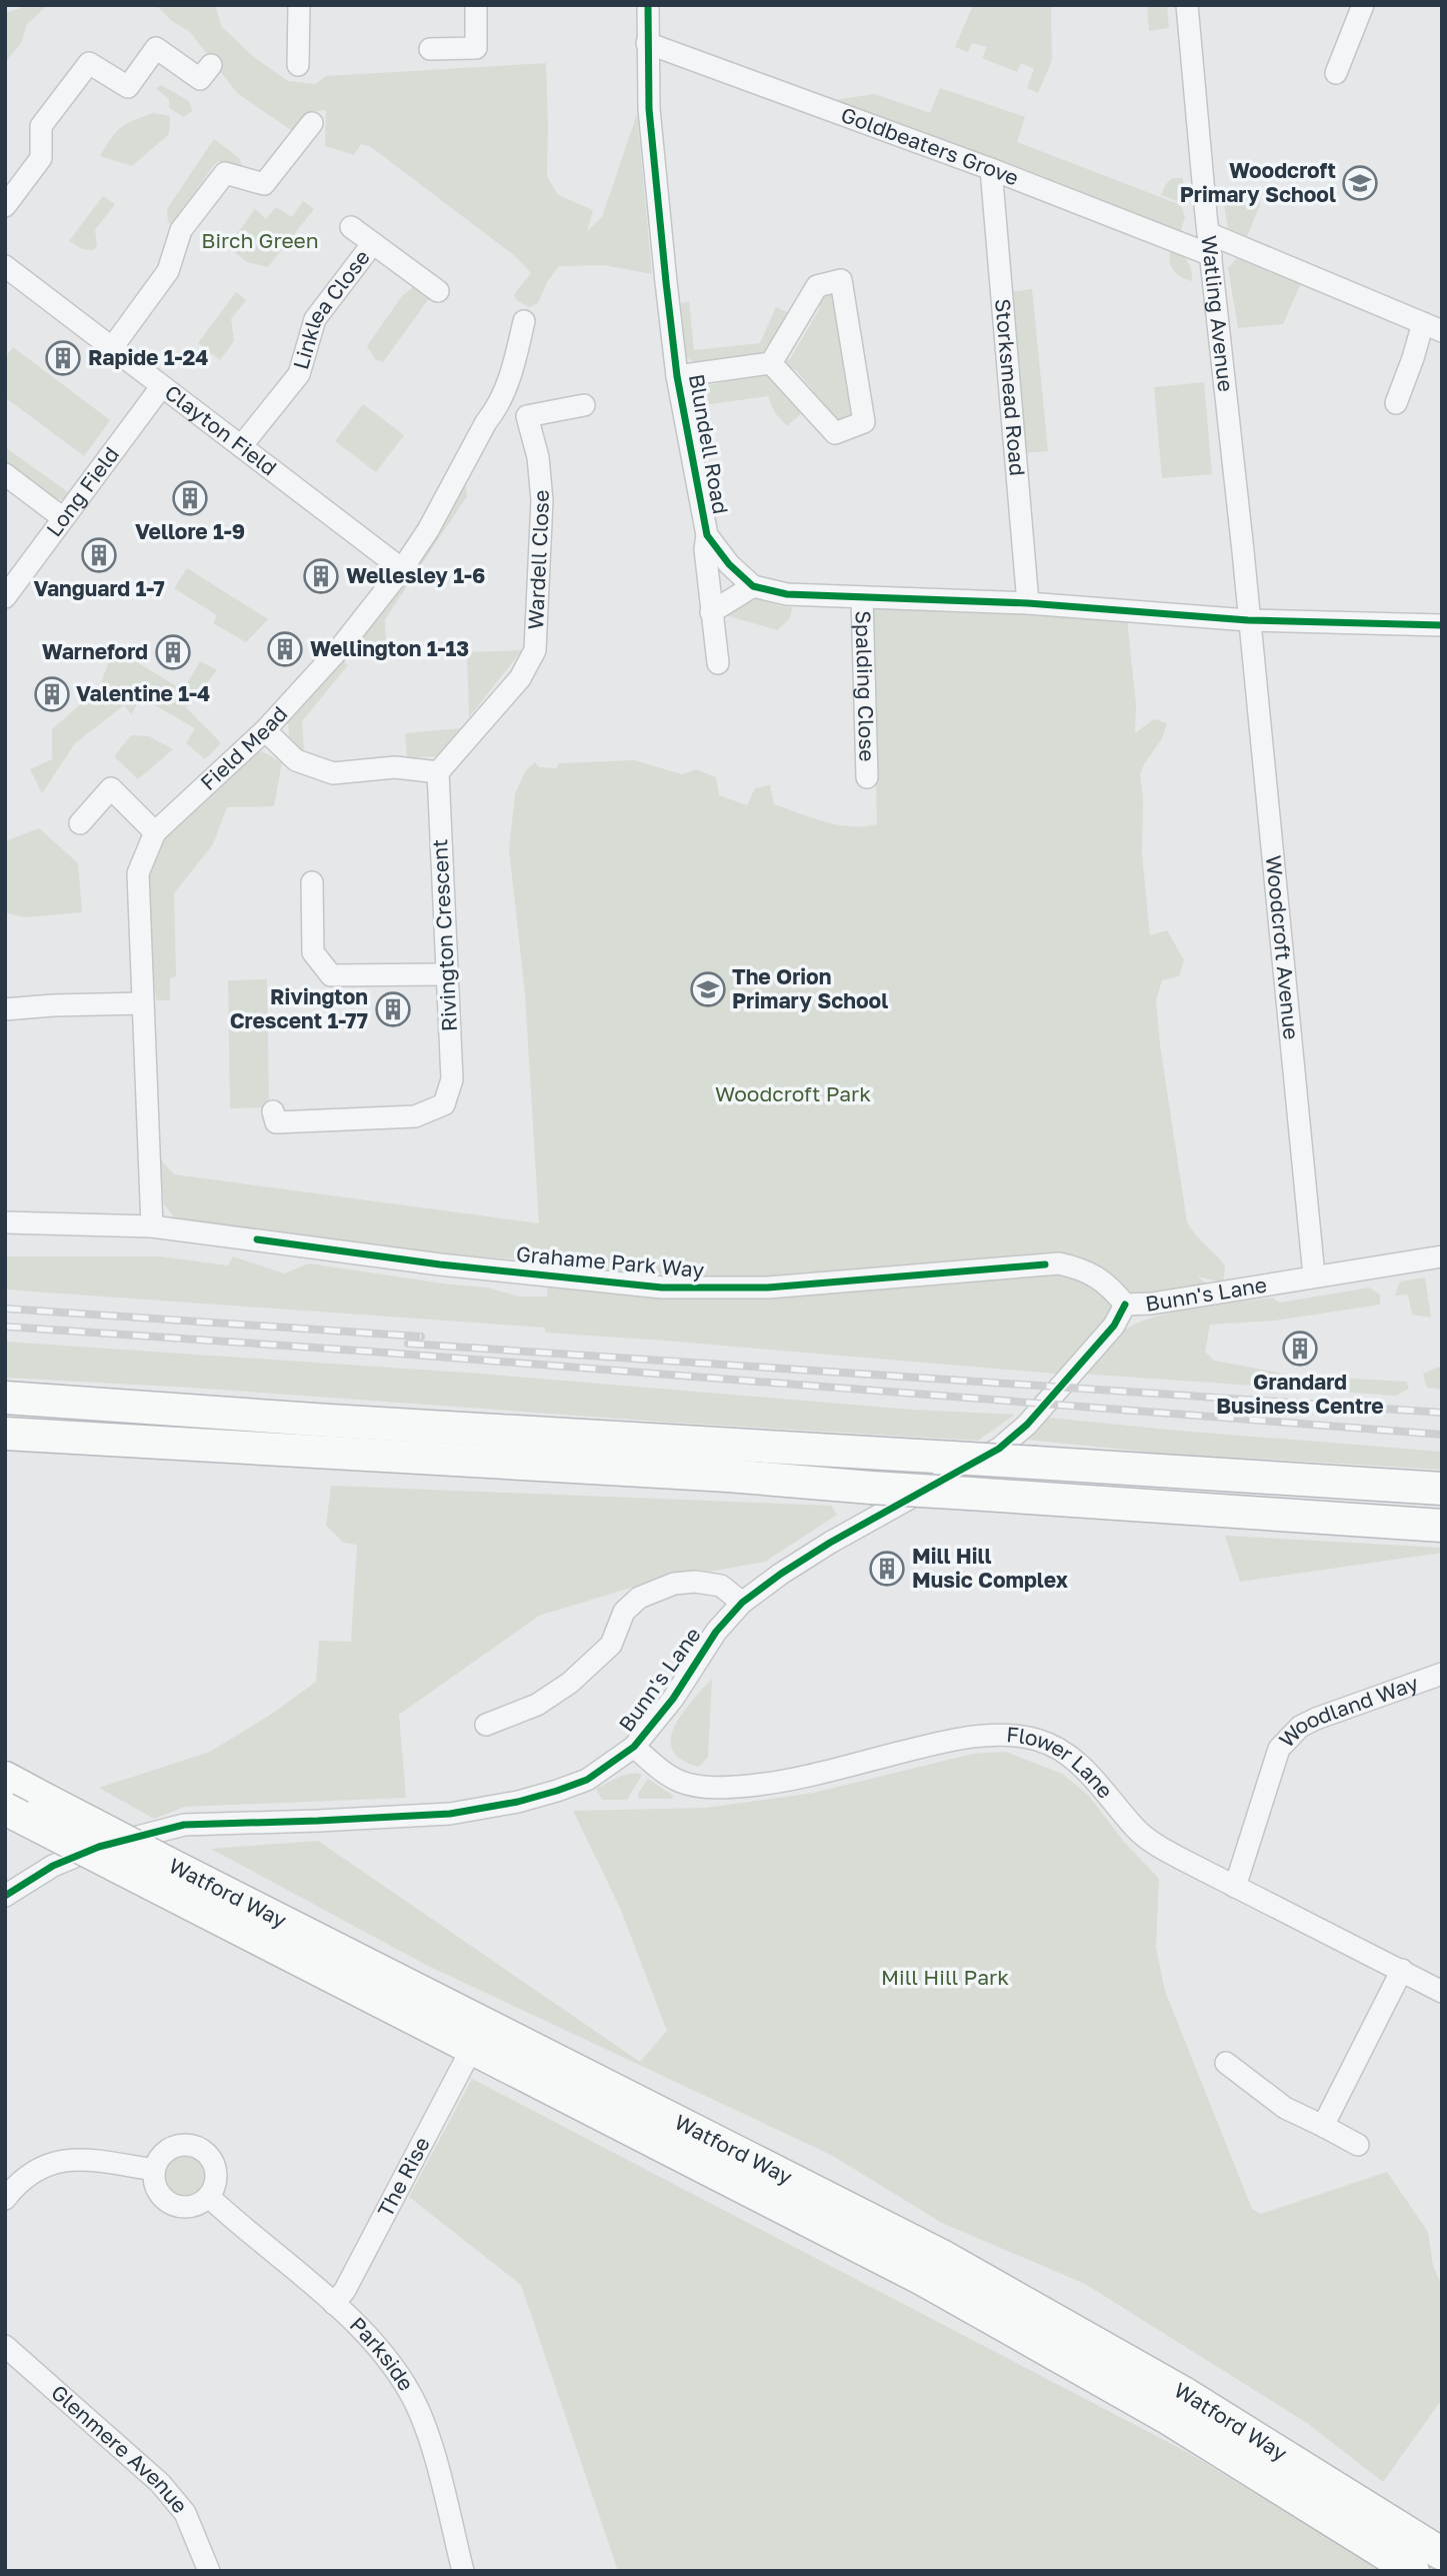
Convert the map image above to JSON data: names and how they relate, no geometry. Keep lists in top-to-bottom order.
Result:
{
  "streets": {
    "highway": ["Watford Way"],
    "street": [
      "Goldbeaters Grove",
      "Linklea Close",
      "Watling Avenue",
      "Storksmead Road",
      "Clayton Field",
      "Blundell Road",
      "Long Field",
      "Wardell Close",
      "Spalding Close",
      "Field Mead",
      "Rivington Crescent",
      "Woodcroft Avenue",
      "Grahame Park Way",
      "Bunn's Lane",
      "Woodland Way",
      "Flower Lane",
      "The Rise",
      "Parkside",
      "Glenmere Avenue"
    ]
  },
  "crossings": [
    ["Goldbeaters Grove", "Watling Avenue"],
    ["Goldbeaters Grove", "Storksmead Road"],
    ["Goldbeaters Grove", "Blundell Road"],
    ["Linklea Close", "Clayton Field"],
    ["Watling Avenue", "Woodcroft Avenue"],
    ["Clayton Field", "Long Field"],
    ["Clayton Field", "Field Mead"],
    ["Wardell Close", "Rivington Crescent"],
    ["Field Mead", "Grahame Park Way"],
    ["Woodcroft Avenue", "Bunn's Lane"],
    ["Grahame Park Way", "Bunn's Lane"],
    ["Bunn's Lane", "Flower Lane"],
    ["Woodland Way", "Flower Lane"],
    ["Watford Way", "The Rise"],
    ["The Rise", "Parkside"]
  ],
  "parks": ["Birch Green", "Woodcroft Park", "Mill Hill Park"],
  "places": {
    "school or university": ["Woodcroft Primary School", "The Orion Primary School"],
    "building": [
      "Rapide 1-24",
      "Vellore 1-9",
      "Vanguard 1-7",
      "Wellesley 1-6",
      "Wellington 1-13",
      "Warneford",
      "Valentine 1-4",
      "Rivington Crescent 1-77",
      "Grandard Business Centre",
      "Mill Hill Music Complex"
    ]
  }
}
